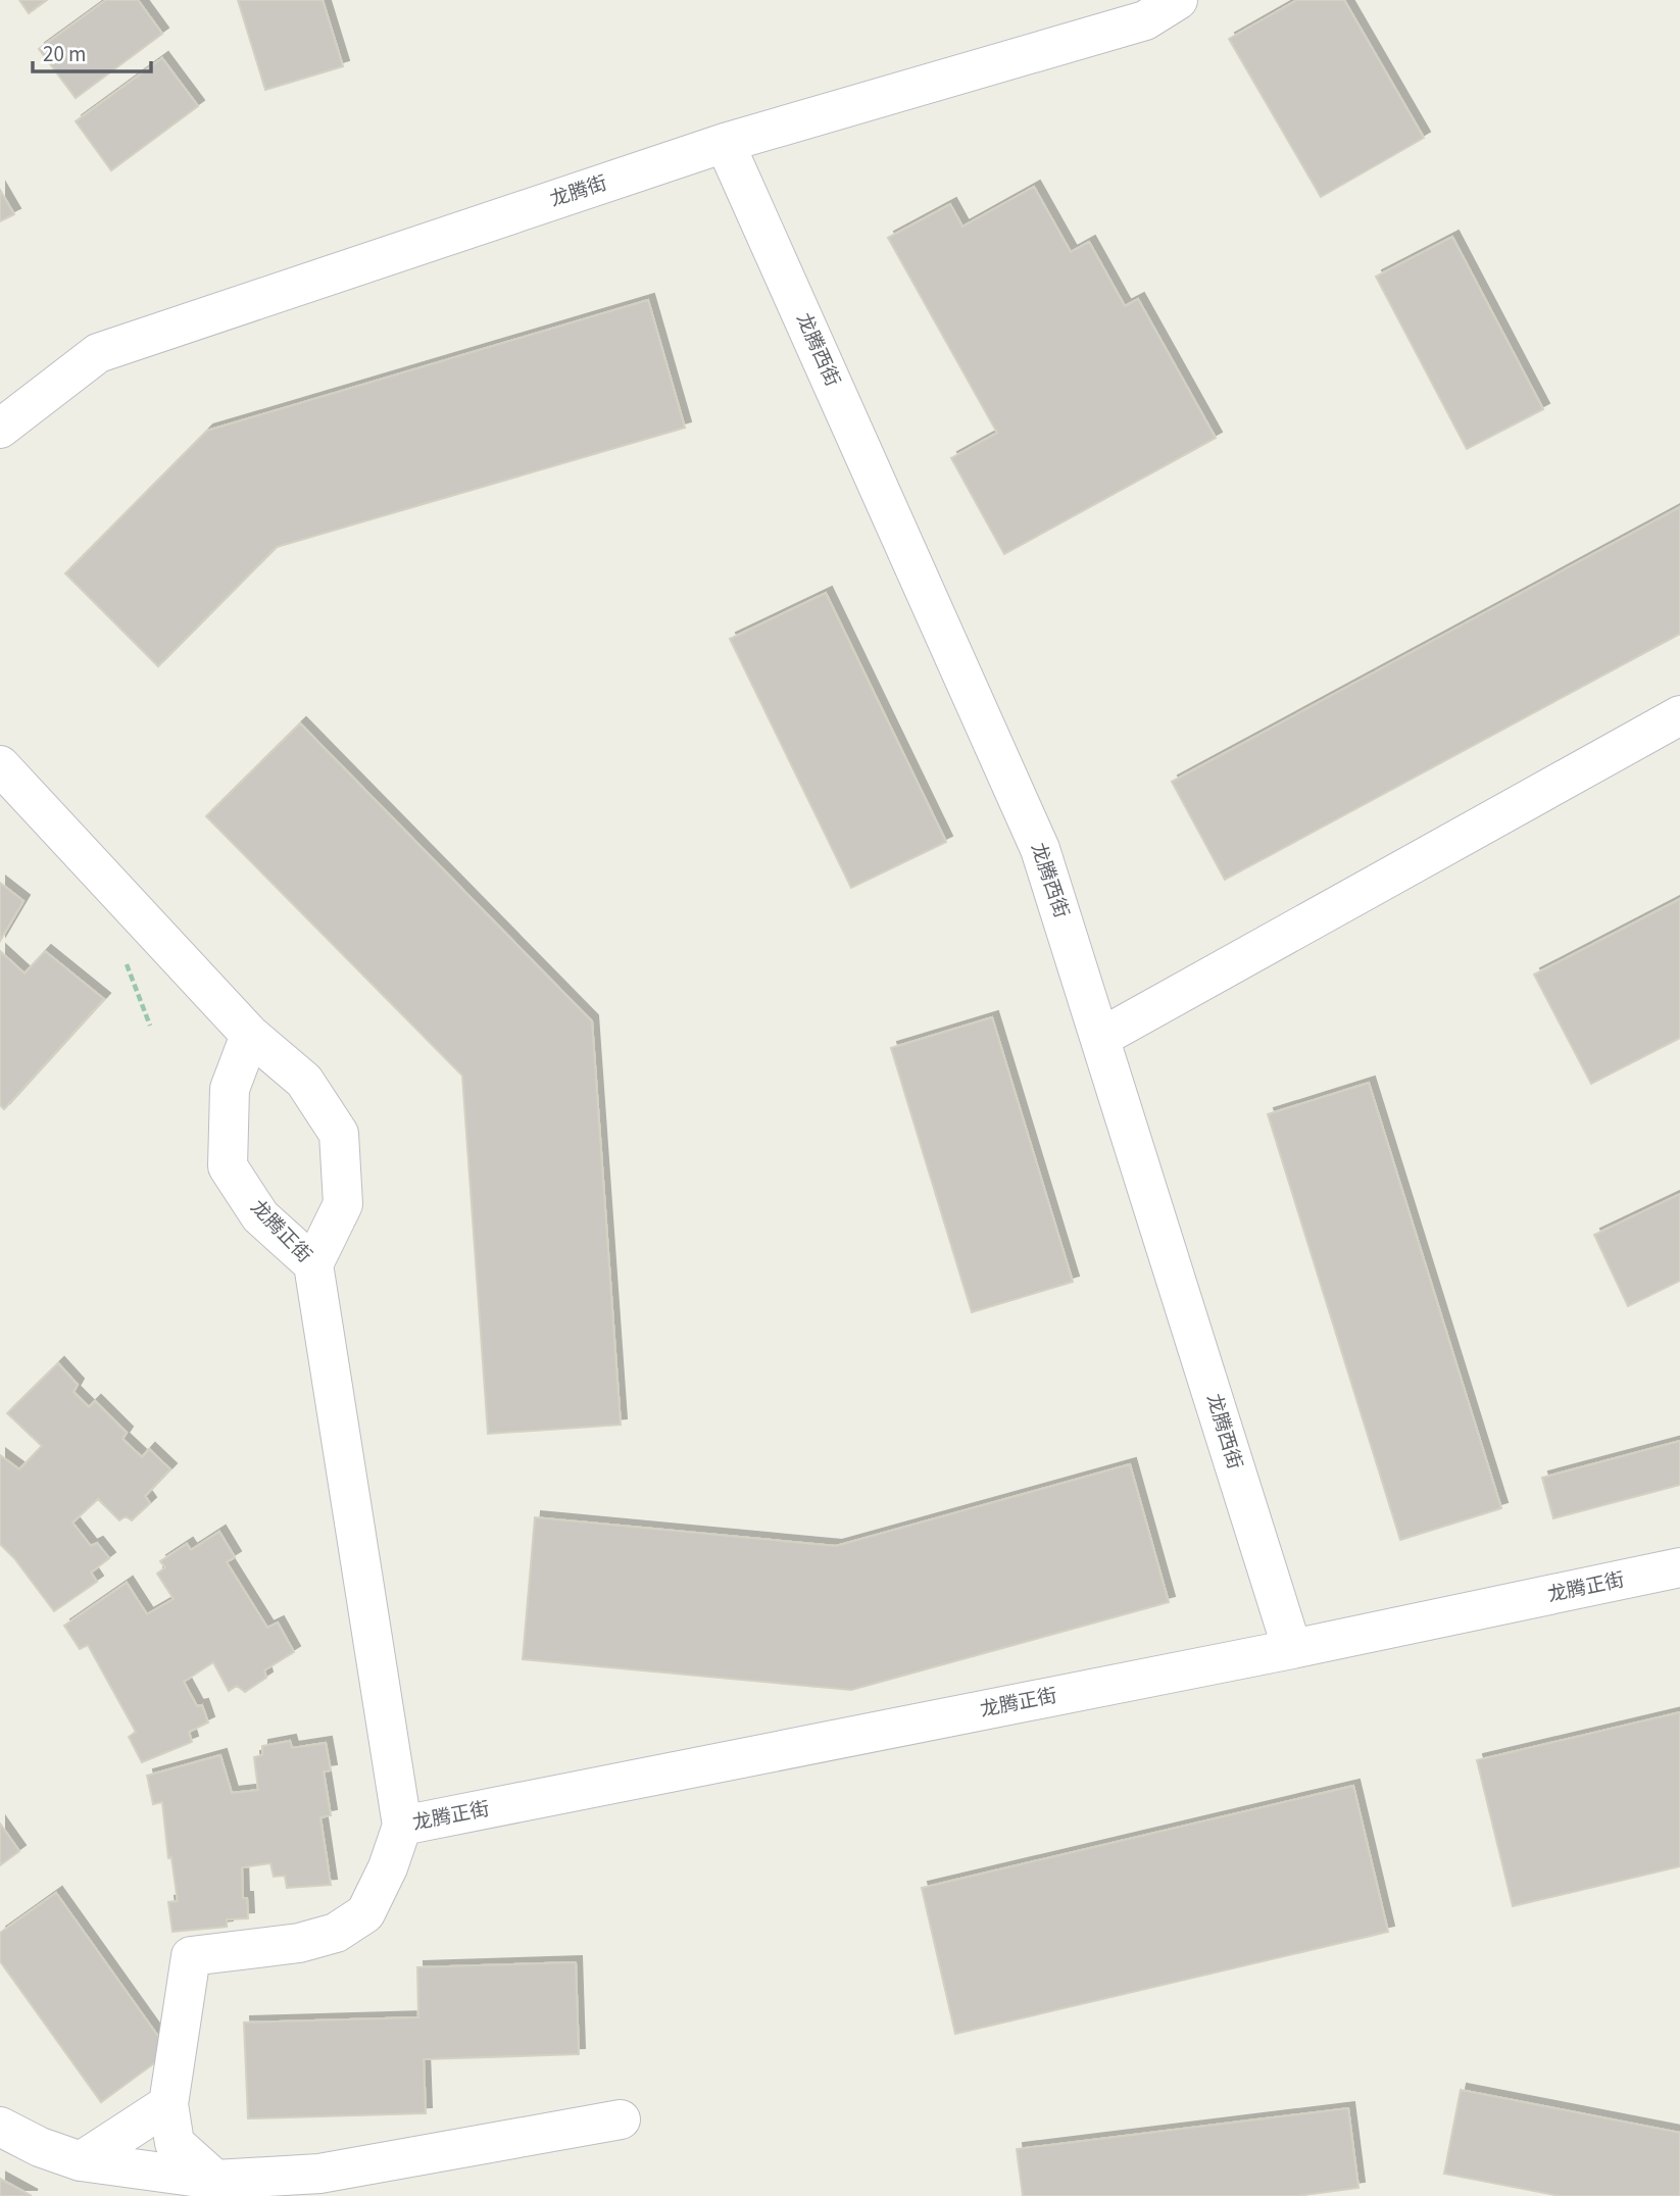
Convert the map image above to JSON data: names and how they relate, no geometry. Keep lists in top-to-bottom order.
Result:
{
  "streets": {
    "street": ["龙腾街", "龙腾西街", "龙腾正街"]
  },
  "crossings": [
    ["龙腾街", "龙腾西街"],
    ["龙腾西街", "龙腾正街"]
  ],
  "scale_bar": "20 m"
}
